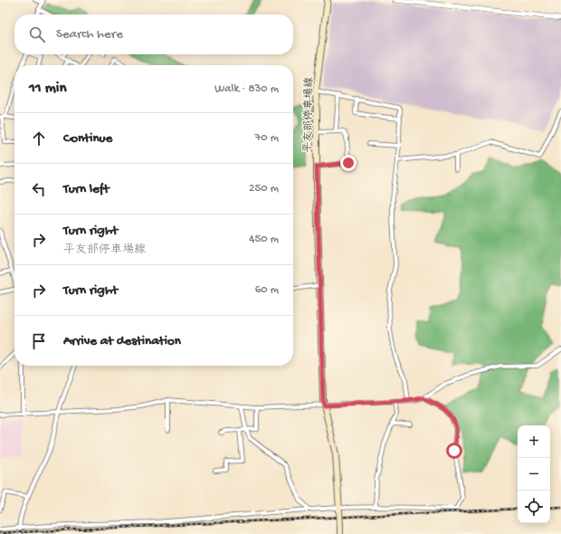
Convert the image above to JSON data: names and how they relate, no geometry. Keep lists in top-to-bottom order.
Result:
{
  "streets": {
    "main road": ["平友部停車場線"]
  },
  "page": {
    "search": "Search here",
    "heading": ["11 min", "Walk · 830 m"],
    "list": [
      ["Continue", "70 m"],
      ["Turn left", "250 m"],
      ["Turn right", "平友部停車場線", "450 m"],
      ["Turn right", "60 m"],
      "Arrive at destination"
    ],
    "map_buttons": ["+", "−"]
  }
}
